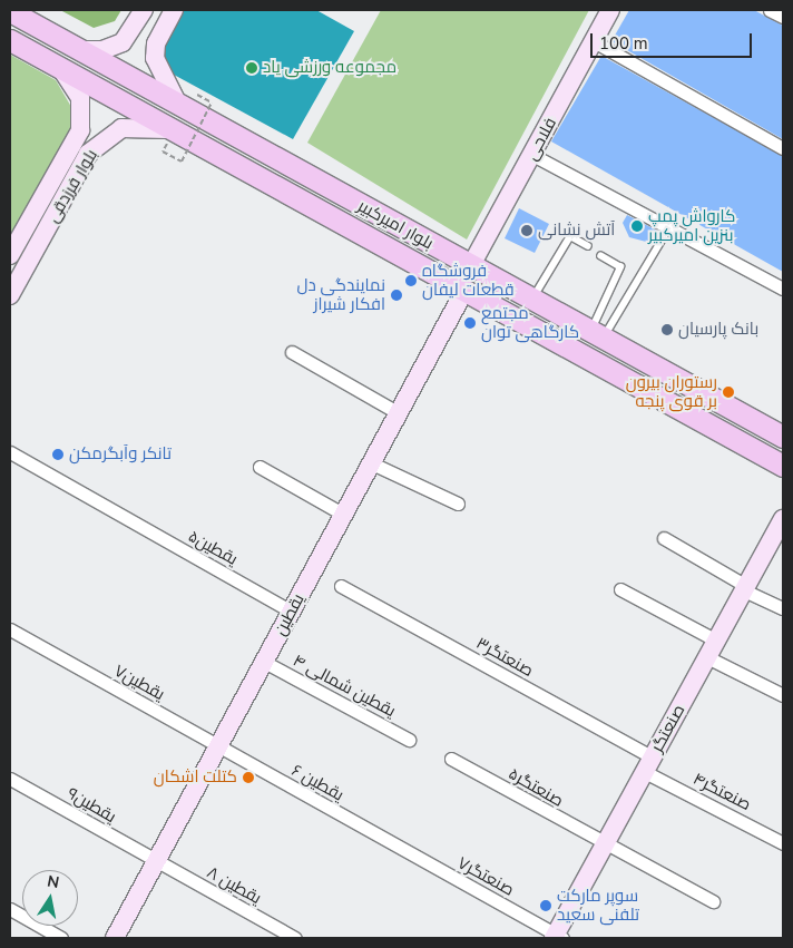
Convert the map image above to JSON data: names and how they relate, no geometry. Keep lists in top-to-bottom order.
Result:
{
  "streets": {
    "main road": ["بلوار امیرکبیر"],
    "street": [
      "فلاحی",
      "بلوار فرزدقی",
      "یقطین۵",
      "یقطین",
      "صنعتگر۳",
      "یقطین۷",
      "یقطین شمالی ۴",
      "صنعتگر",
      "یقطین ۶",
      "صنعتگر۵",
      "صنعتگر۴",
      "یقطین۹",
      "صنعتگر۷",
      "یقطین ۸"
    ]
  },
  "crossings": [
    ["فلاحی", "بلوار امیرکبیر"],
    ["بلوار فرزدقی", "بلوار امیرکبیر"],
    ["بلوار امیرکبیر", "یقطین"],
    ["یقطین۵", "یقطین"],
    ["یقطین", "یقطین۷"],
    ["یقطین", "یقطین شمالی ۴"],
    ["یقطین", "یقطین ۶"],
    ["یقطین", "یقطین۹"],
    ["یقطین", "یقطین ۸"],
    ["صنعتگر۳", "صنعتگر"],
    ["صنعتگر۳", "صنعتگر۴"],
    ["یقطین۷", "یقطین ۶"],
    ["صنعتگر", "صنعتگر۵"],
    ["صنعتگر", "صنعتگر۴"],
    ["صنعتگر", "صنعتگر۷"],
    ["یقطین ۶", "صنعتگر۷"],
    ["یقطین۹", "یقطین ۸"]
  ],
  "places": [
    "مجموعه ورزشی یاد",
    "کارواش پمپ بنزین امیرکبیر",
    "آتش نشانی",
    "فروشگاه قطعات لیفان",
    "نمایندگی دل افکار شیراز",
    "مجتمع کارگاهی توان",
    "بانک پارسیان",
    "رستوران بیرون بر قوی پنجه",
    "تانکر وآبگرمکن",
    "کتلت اشکان",
    "سوپر مارکت تلفنی سعید"
  ],
  "scale_bar": "100 m",
  "north": "top"
}
